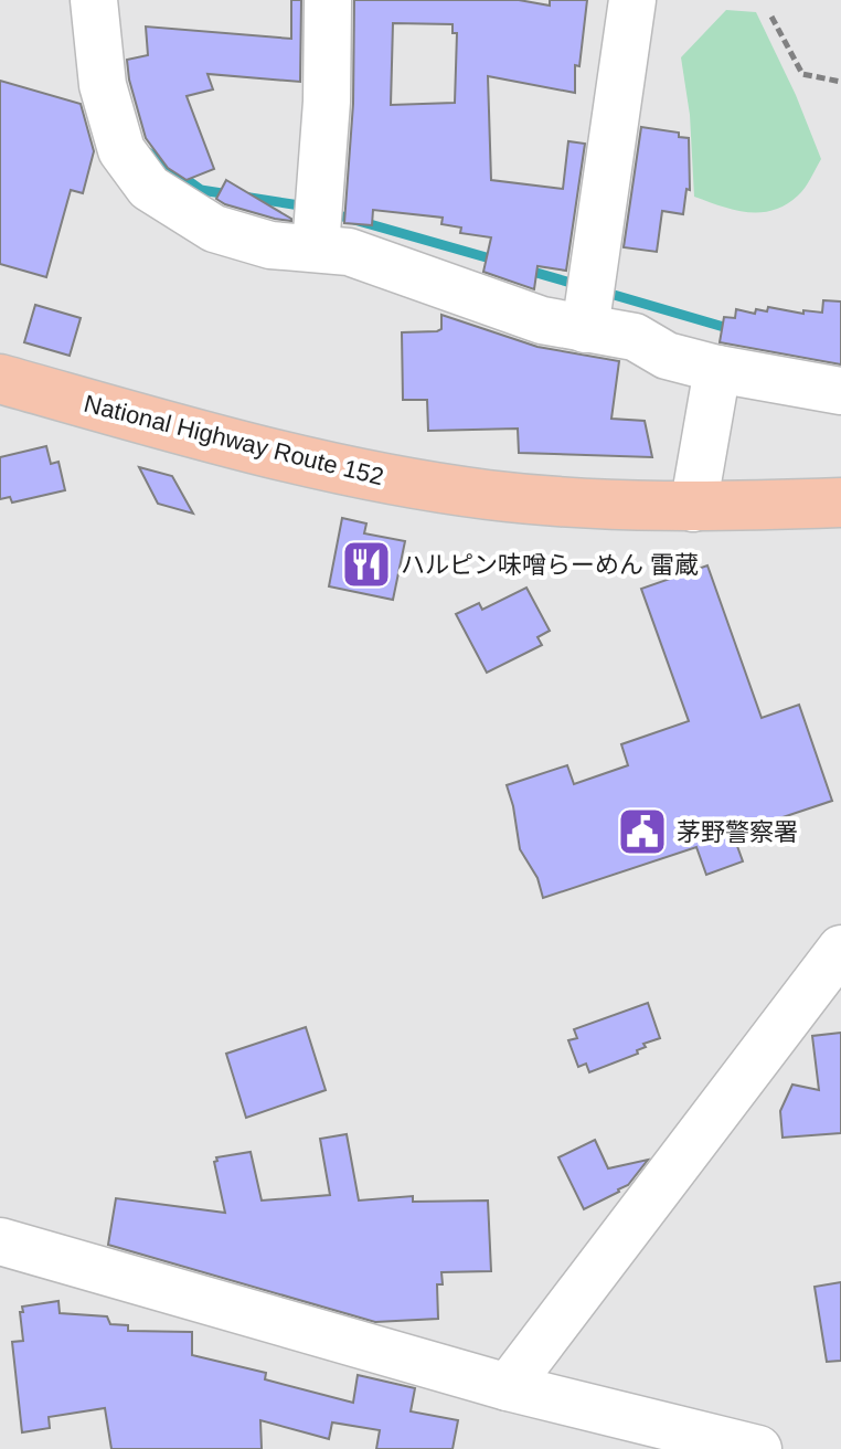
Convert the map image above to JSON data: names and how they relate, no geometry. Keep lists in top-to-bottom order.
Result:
{
  "streets": {
    "highway": ["National Highway Route 152"]
  },
  "places": {
    "restaurant": ["ハルピン味噌らーめん 雷蔵"],
    "public building": ["茅野警察署"]
  }
}
